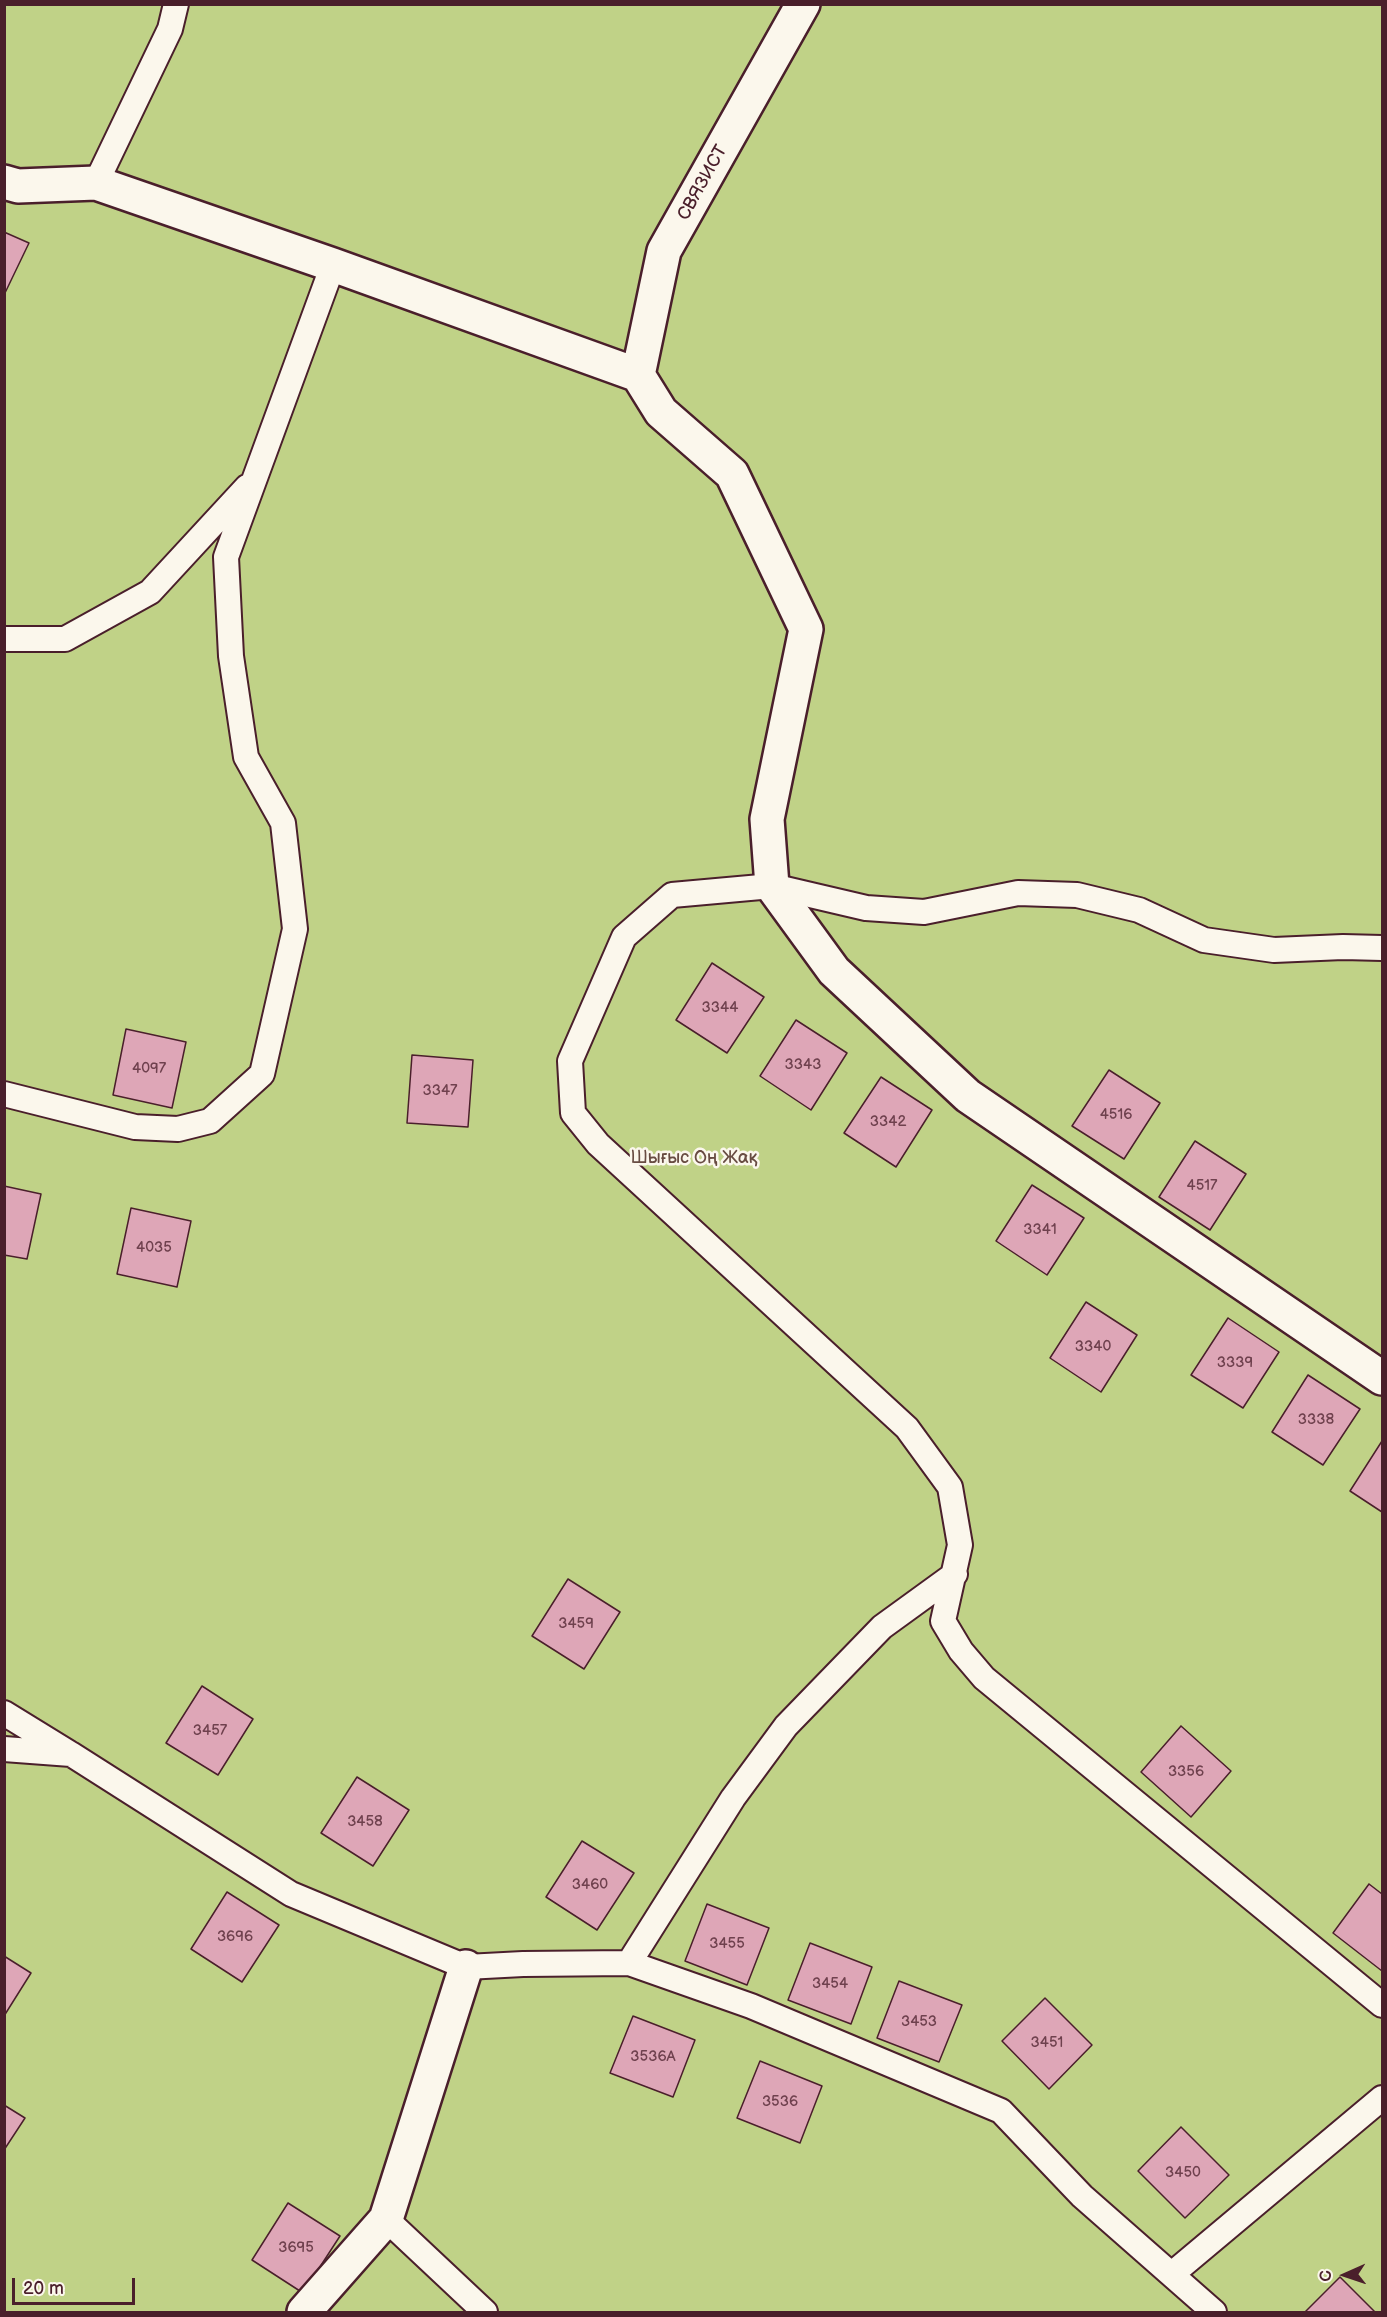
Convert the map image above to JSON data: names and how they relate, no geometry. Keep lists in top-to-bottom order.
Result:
{
  "streets": {
    "street": ["СВЯЗИСТ"]
  },
  "parks": ["Шығыс Оң Жақ"],
  "house_numbers": [
    "3344",
    "3343",
    "4097",
    "3347",
    "4516",
    "3342",
    "4517",
    "3341",
    "4035",
    "3340",
    "3339",
    "3338",
    "3459",
    "3457",
    "3356",
    "3458",
    "3460",
    "3696",
    "3455",
    "3454",
    "3453",
    "3451",
    "3536А",
    "3536",
    "3450",
    "3695"
  ],
  "scale_bar": "20 m",
  "north": "left"
}
